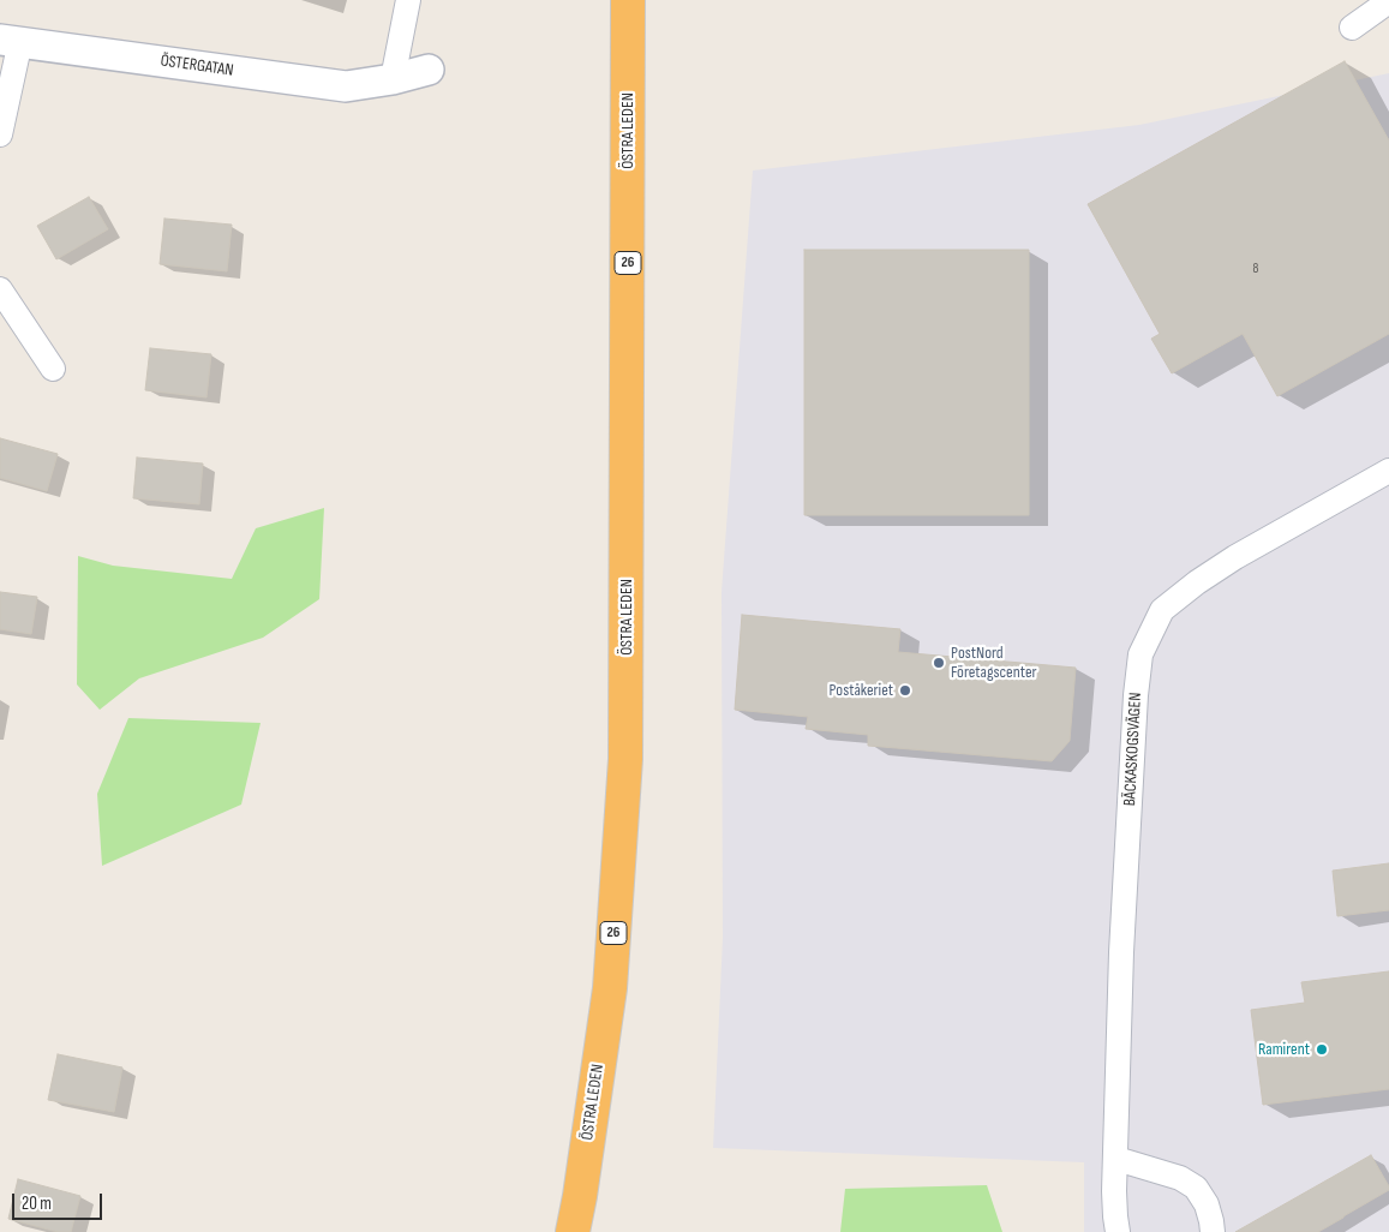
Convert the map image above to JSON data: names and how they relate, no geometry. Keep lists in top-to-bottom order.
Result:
{
  "streets": {
    "highway": ["ÖSTRA LEDEN", "26"],
    "street": ["ÖSTERGATAN", "BÄCKASKOGSVÄGEN"]
  },
  "places": ["PostNord Företagscenter", "Poståkeriet", "Ramirent"],
  "house_numbers": ["8"],
  "scale_bar": "20 m"
}
